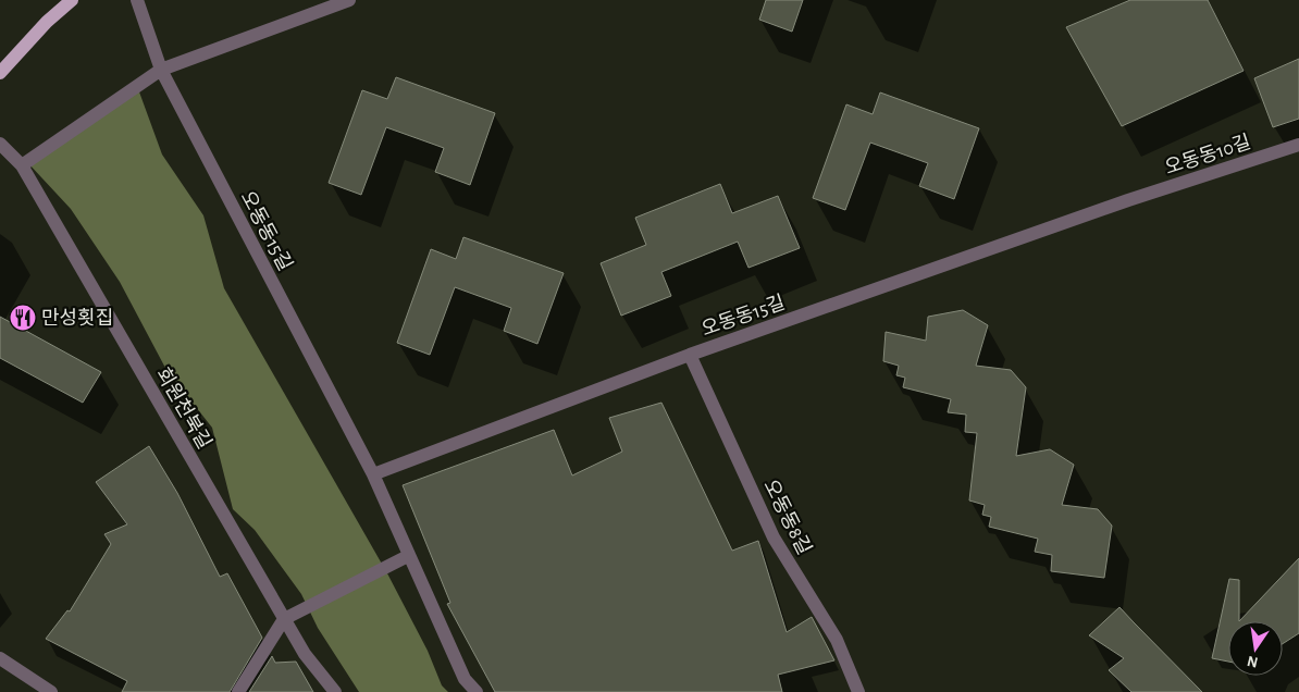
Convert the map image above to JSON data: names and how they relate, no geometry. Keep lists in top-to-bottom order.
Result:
{
  "streets": {
    "street": [
      "오동동10길",
      "오동동15길",
      "회원천북길",
      "오동동8길"
    ]
  },
  "crossings": [
    ["오동동10길", "오동동15길"],
    ["오동동15길", "오동동8길"]
  ],
  "places": {
    "restaurant": ["만성횟집"]
  },
  "north": "bottom"
}
